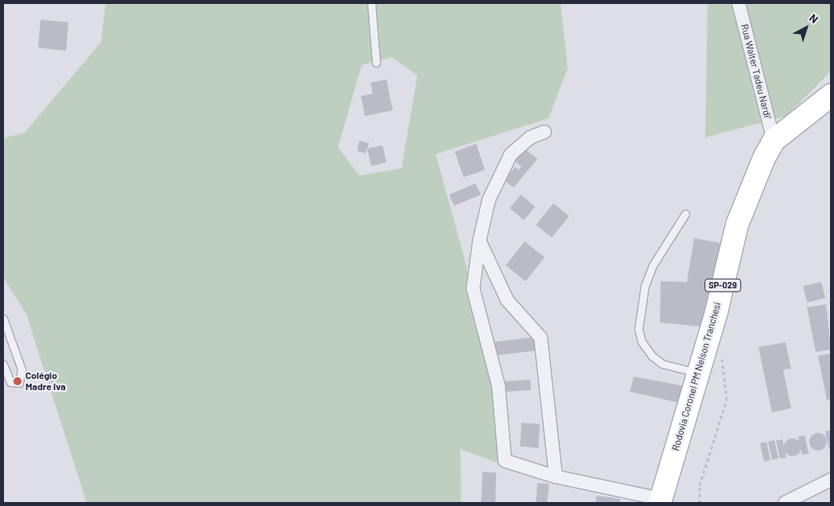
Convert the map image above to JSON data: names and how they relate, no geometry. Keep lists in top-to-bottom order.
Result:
{
  "streets": {
    "highway": ["SP-029", "Rodovia Coronel PM Nelson Tranchesi"],
    "street": ["Rua Walter Tadeu Nardi'"]
  },
  "crossings": [
    ["Rua Walter Tadeu Nardi'", "Rodovia Coronel PM Nelson Tranchesi"]
  ],
  "places": ["Colégio Madre Iva"],
  "north": "top right"
}
